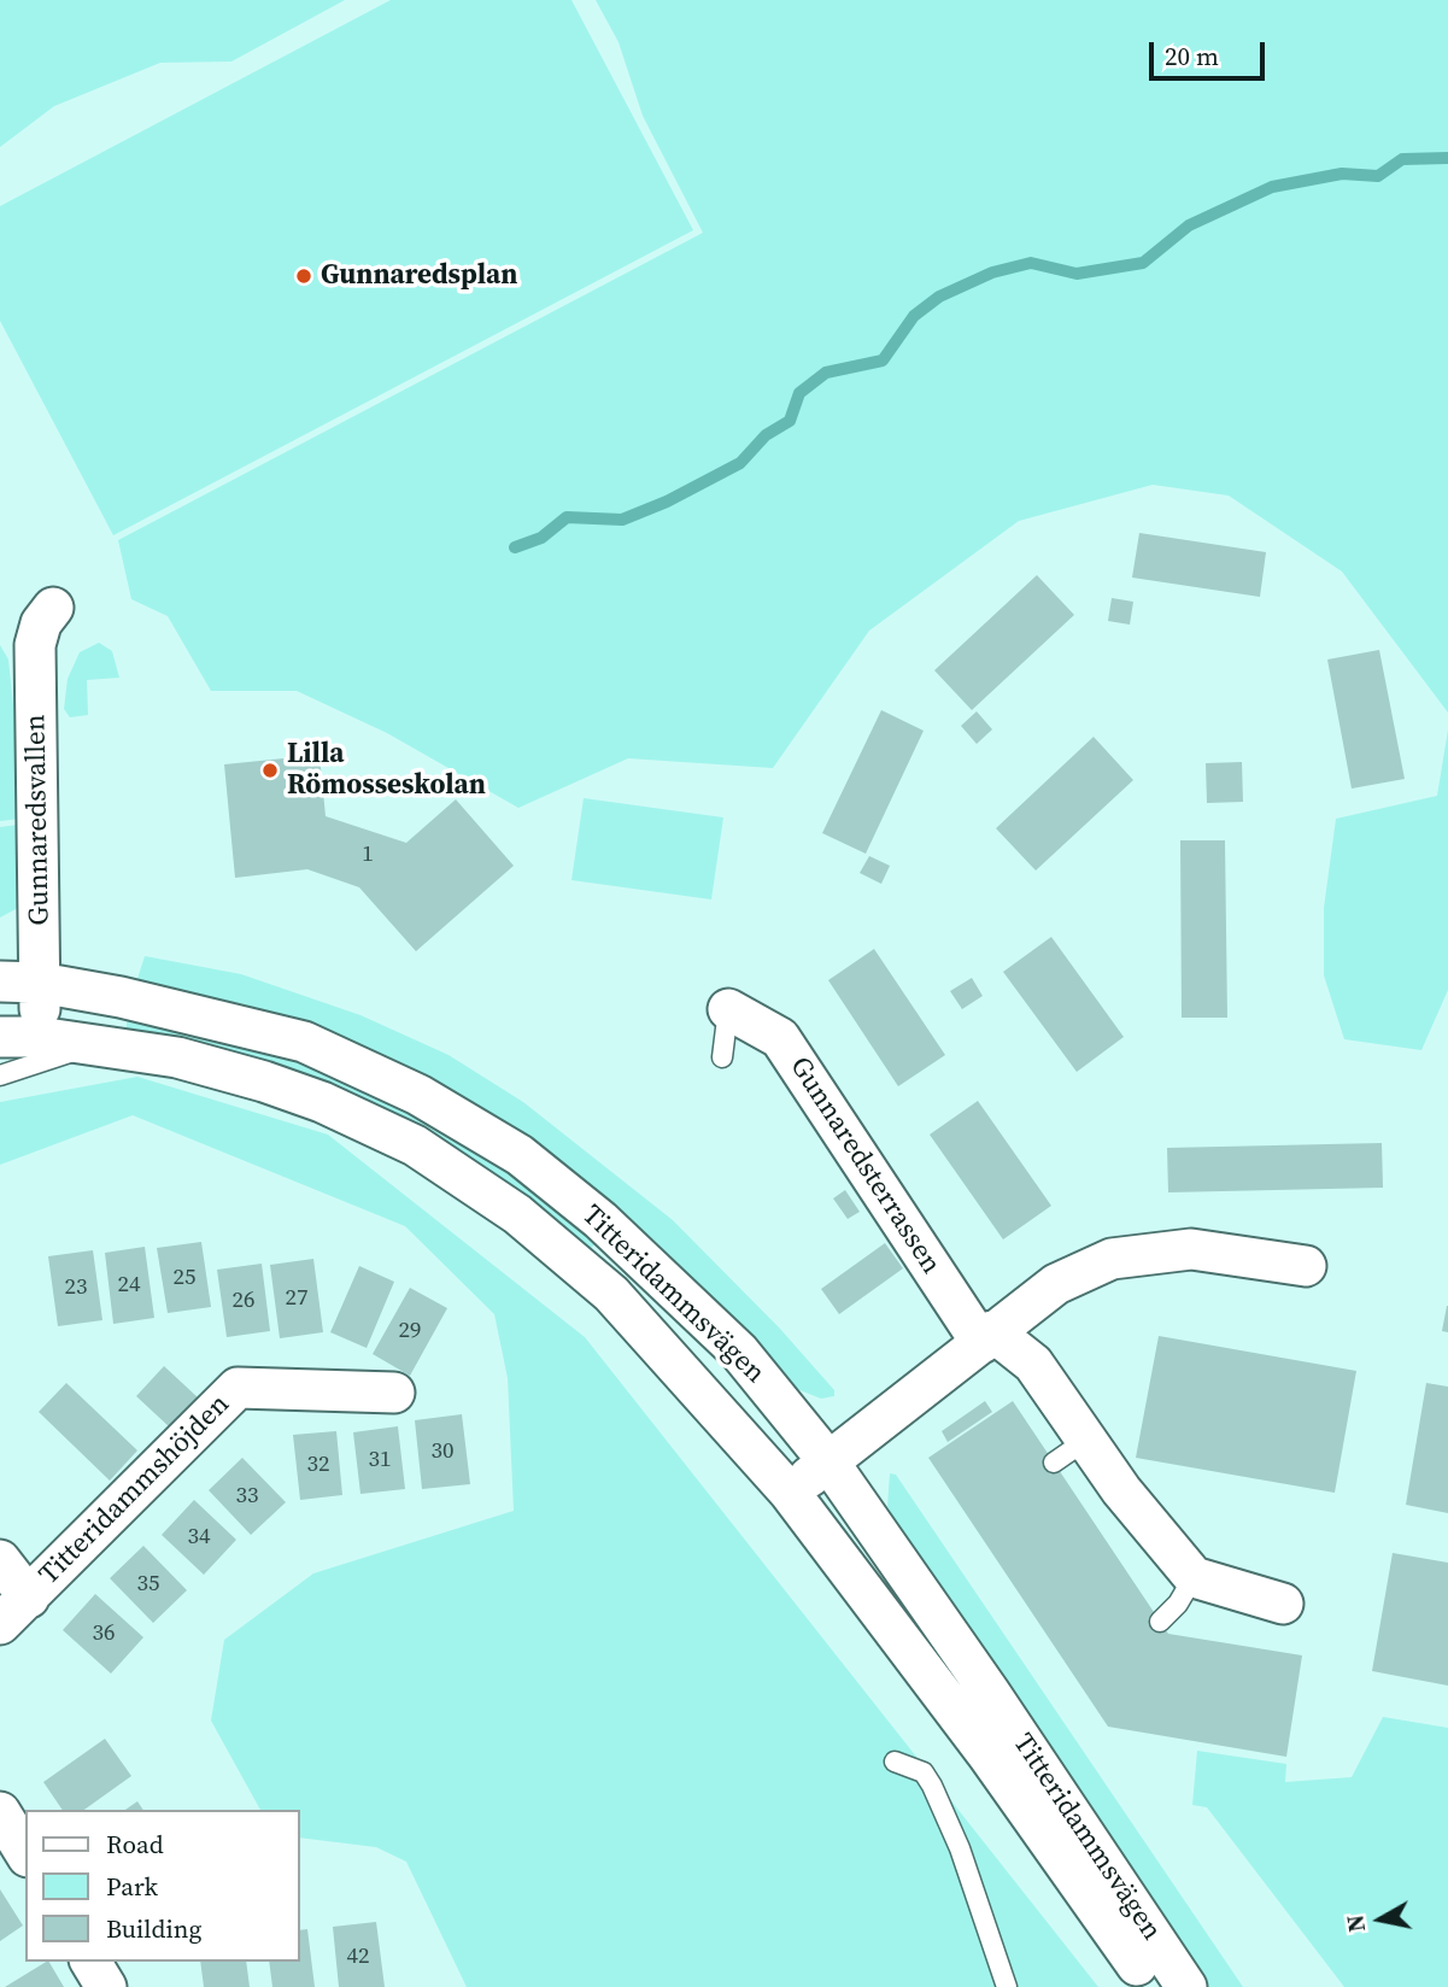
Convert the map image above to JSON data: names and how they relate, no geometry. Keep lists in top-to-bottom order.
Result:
{
  "streets": {
    "street": [
      "Gunnaredsvallen",
      "Gunnaredsterrassen",
      "Titteridammsvägen",
      "Titteridammshöjden"
    ]
  },
  "crossings": [
    ["Gunnaredsvallen", "Titteridammsvägen"]
  ],
  "places": ["Gunnaredsplan", "Lilla Römosseskolan"],
  "house_numbers": [
    "1",
    "25",
    "24",
    "23",
    "27",
    "26",
    "29",
    "30",
    "31",
    "32",
    "33",
    "34",
    "35",
    "36",
    "42"
  ],
  "legend": ["Road", "Park", "Building"],
  "scale_bar": "20 m",
  "north": "left"
}
